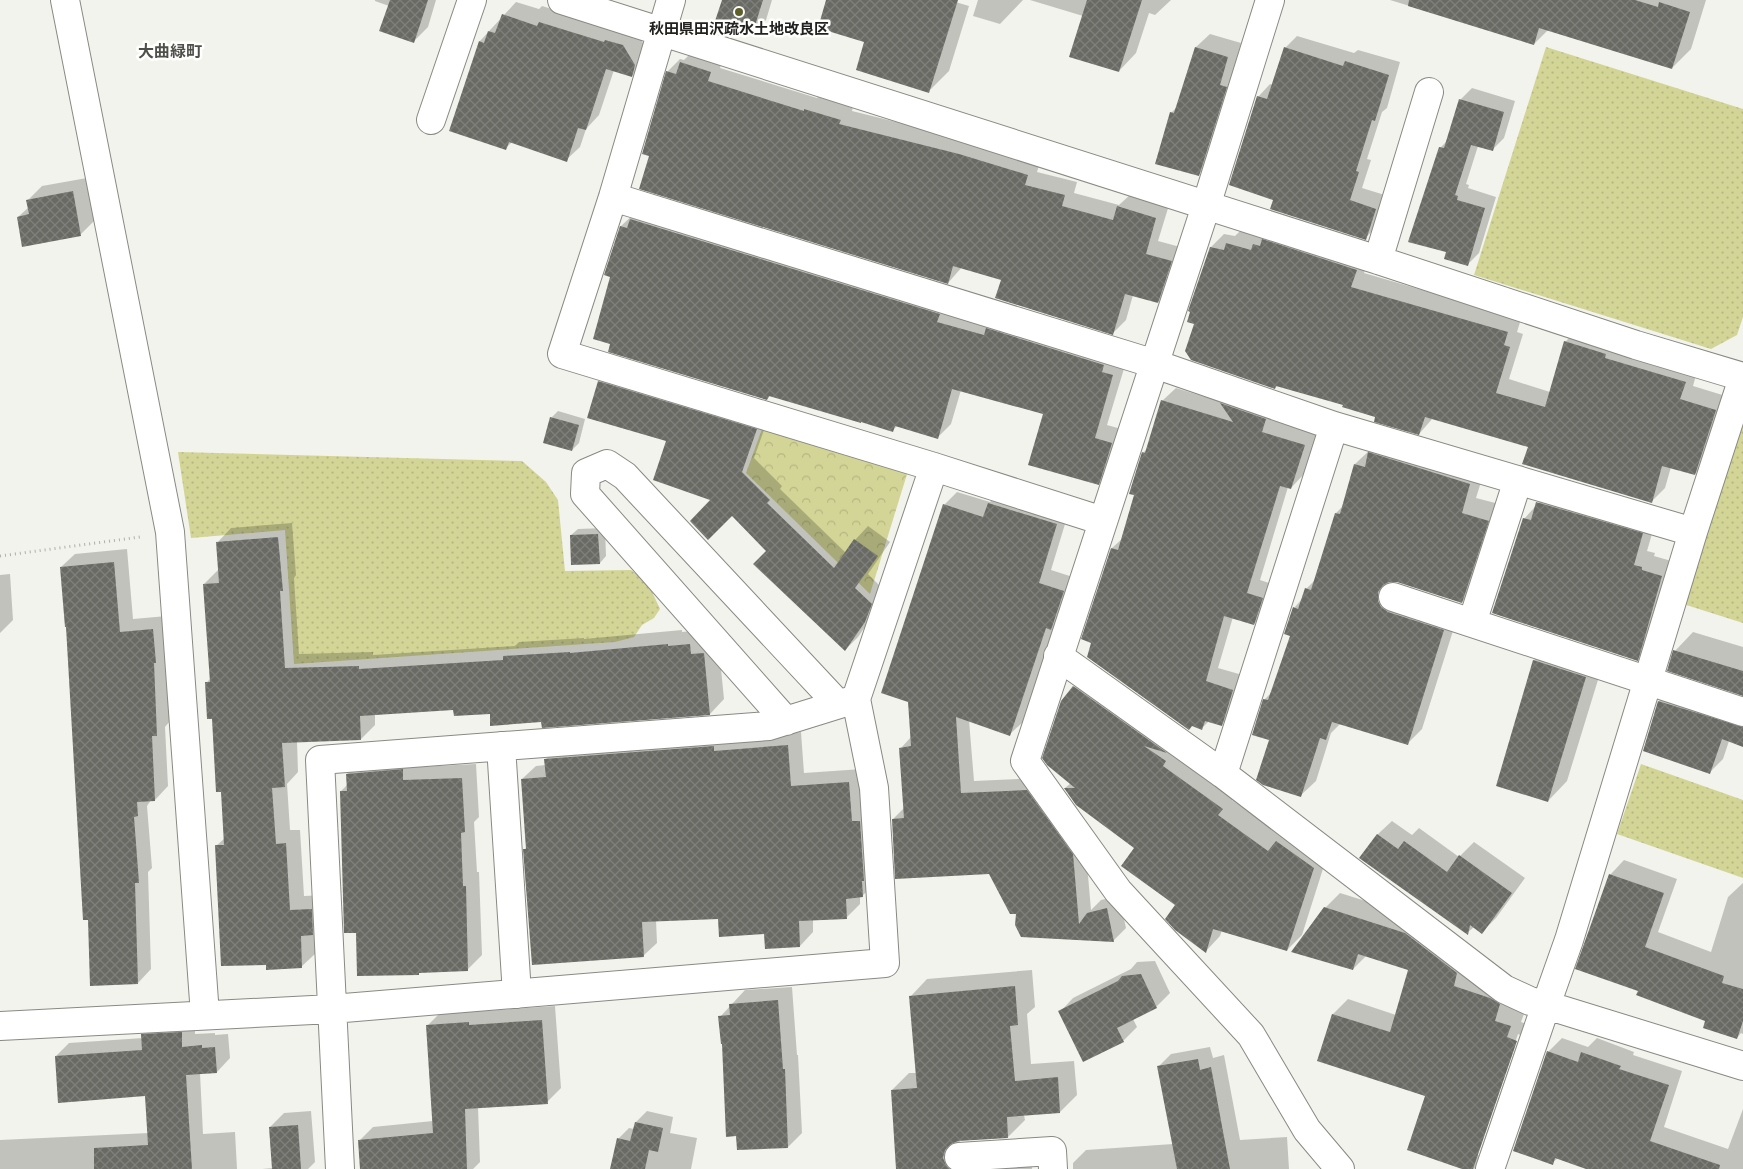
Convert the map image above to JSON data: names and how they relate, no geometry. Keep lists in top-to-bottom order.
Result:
{
  "districts": ["大曲緑町"],
  "places": ["秋田県田沢疏水土地改良区"]
}
